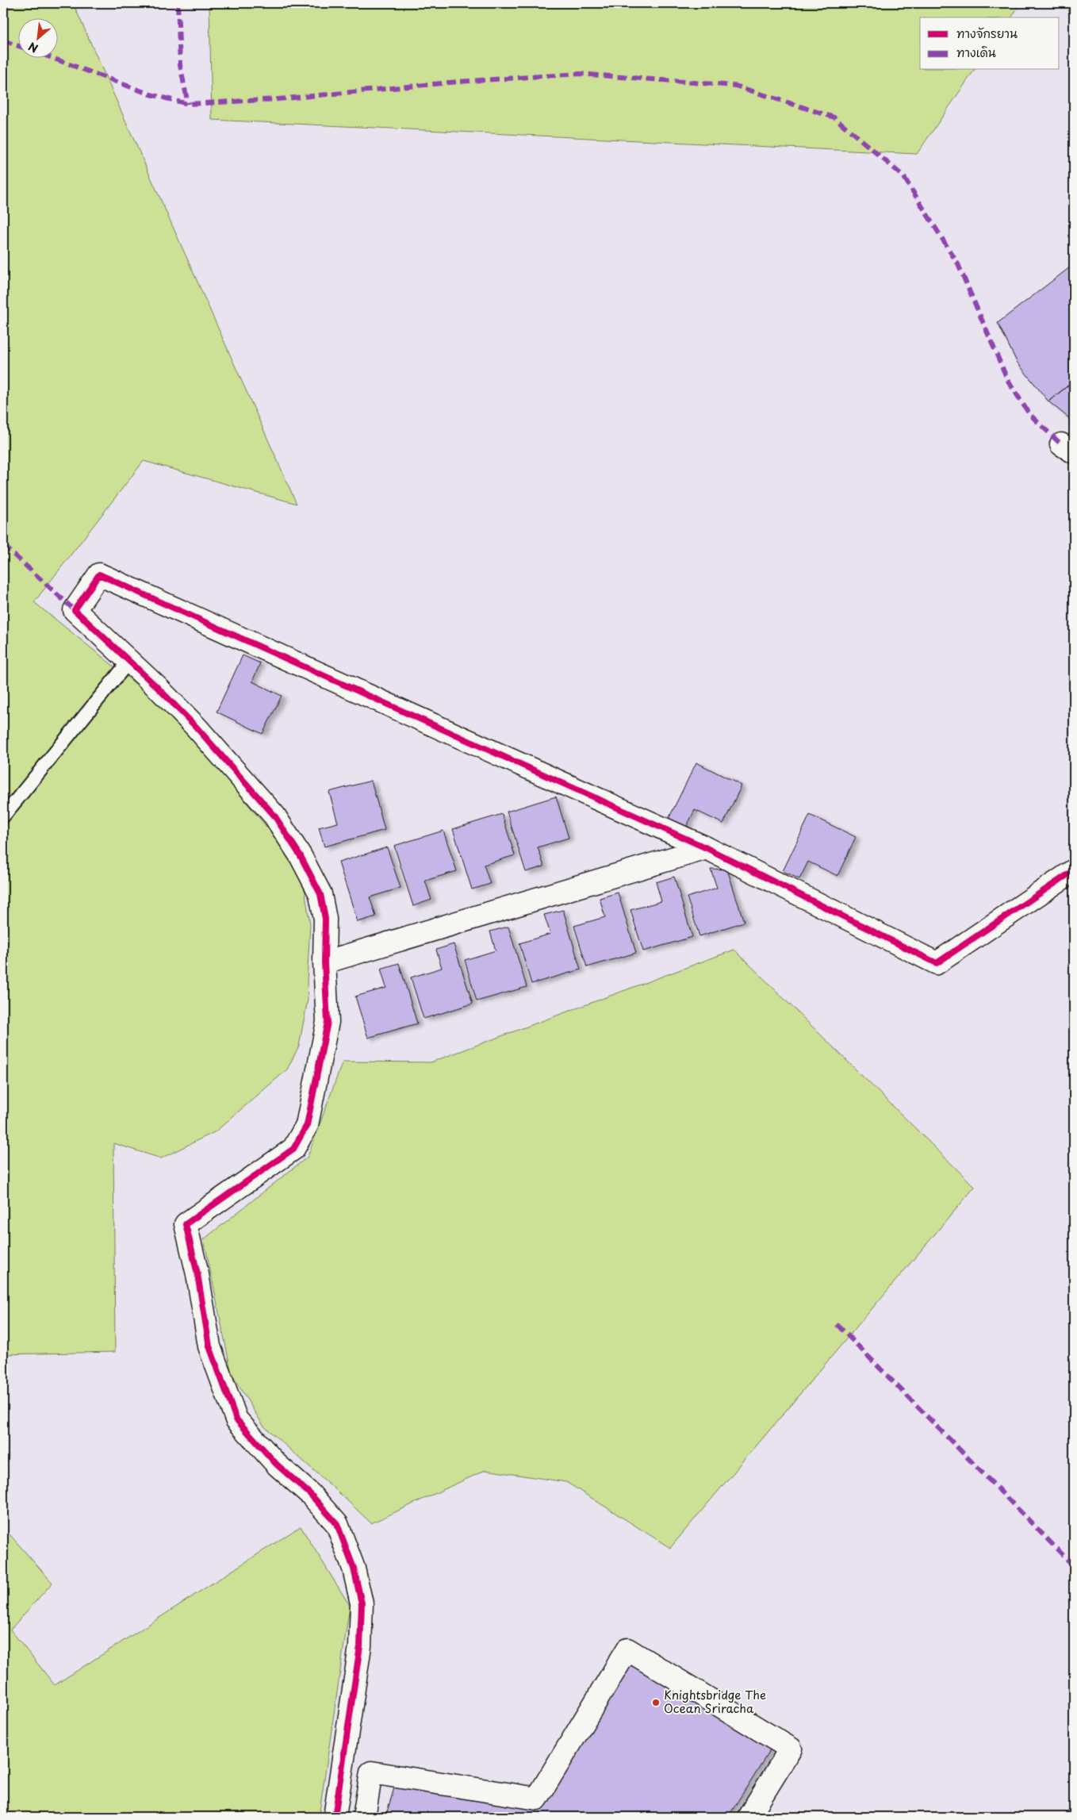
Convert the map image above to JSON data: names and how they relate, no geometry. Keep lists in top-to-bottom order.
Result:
{
  "places": ["Knightsbridge The Ocean Sriracha"],
  "legend": ["ทางจักรยาน", "ทางเดิน"],
  "north": "bottom left"
}
